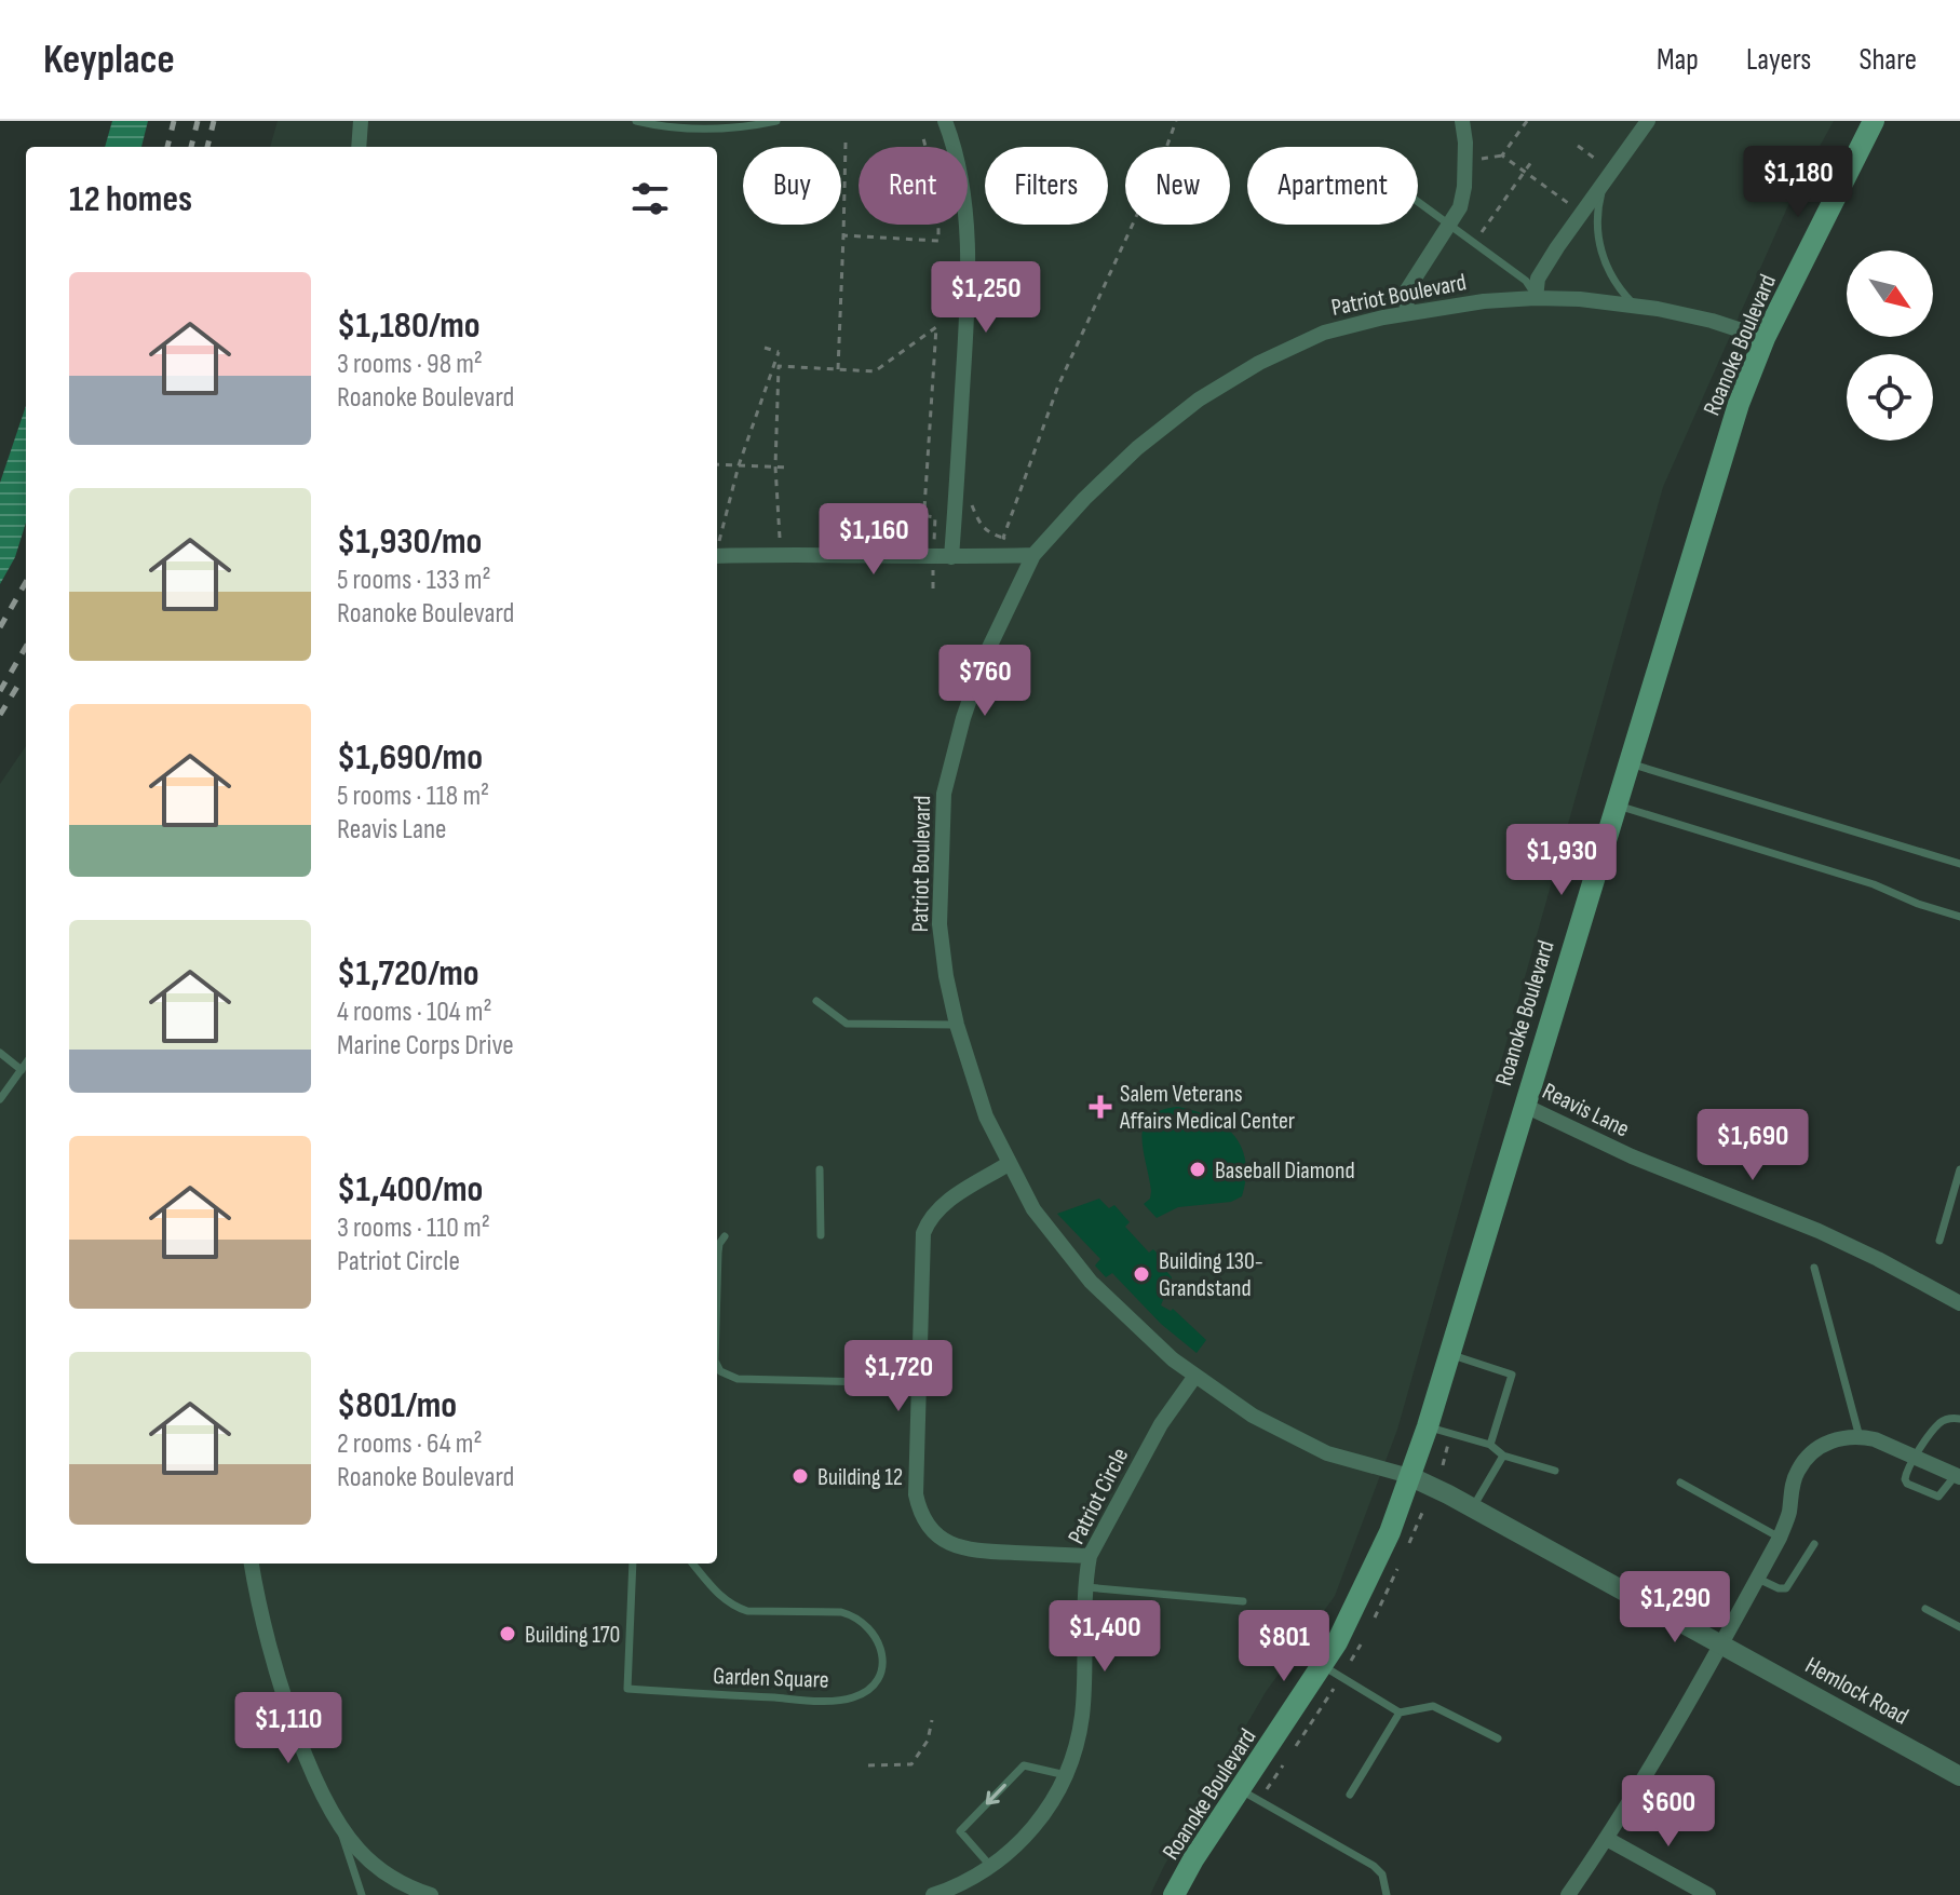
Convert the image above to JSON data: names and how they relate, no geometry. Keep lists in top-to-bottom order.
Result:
{
  "streets": {
    "main road": ["Roanoke Boulevard"],
    "street": [
      "Patriot Boulevard",
      "Reavis Lane",
      "Patriot Circle",
      "Hemlock Road"
    ],
    "lane": ["Garden Square"]
  },
  "crossings": [
    ["Patriot Boulevard", "Roanoke Boulevard"],
    ["Patriot Boulevard", "Patriot Circle"],
    ["Patriot Boulevard", "Hemlock Road"],
    ["Roanoke Boulevard", "Reavis Lane"],
    ["Roanoke Boulevard", "Hemlock Road"]
  ],
  "places": {
    "health": ["Salem Veterans Affairs Medical Center"],
    "other": [
      "Baseball Diamond",
      "Building 130- Grandstand",
      "Building 12",
      "Building 170"
    ]
  },
  "north": "bottom right",
  "page": {
    "header": "Keyplace",
    "nav": ["Map", "Layers", "Share"],
    "price": [
      "$1,180",
      "$1,250",
      "$1,160",
      "$760",
      "$1,930",
      "$1,690",
      "$1,720",
      "$1,290",
      "$1,400",
      "$801",
      "$1,110",
      "$600"
    ],
    "chip": [
      "Buy",
      "Rent",
      "Filters",
      "New",
      "Apartment"
    ],
    "heading": "12 homes",
    "list": [
      {
        "name": "$1,180/mo",
        "note": "3 rooms · 98 m² · Roanoke Boulevard"
      },
      {
        "name": "$1,930/mo",
        "note": "5 rooms · 133 m² · Roanoke Boulevard"
      },
      {
        "name": "$1,690/mo",
        "note": "5 rooms · 118 m² · Reavis Lane"
      },
      {
        "name": "$1,720/mo",
        "note": "4 rooms · 104 m² · Marine Corps Drive"
      },
      {
        "name": "$1,400/mo",
        "note": "3 rooms · 110 m² · Patriot Circle"
      },
      {
        "name": "$801/mo",
        "note": "2 rooms · 64 m² · Roanoke Boulevard"
      }
    ]
  }
}
